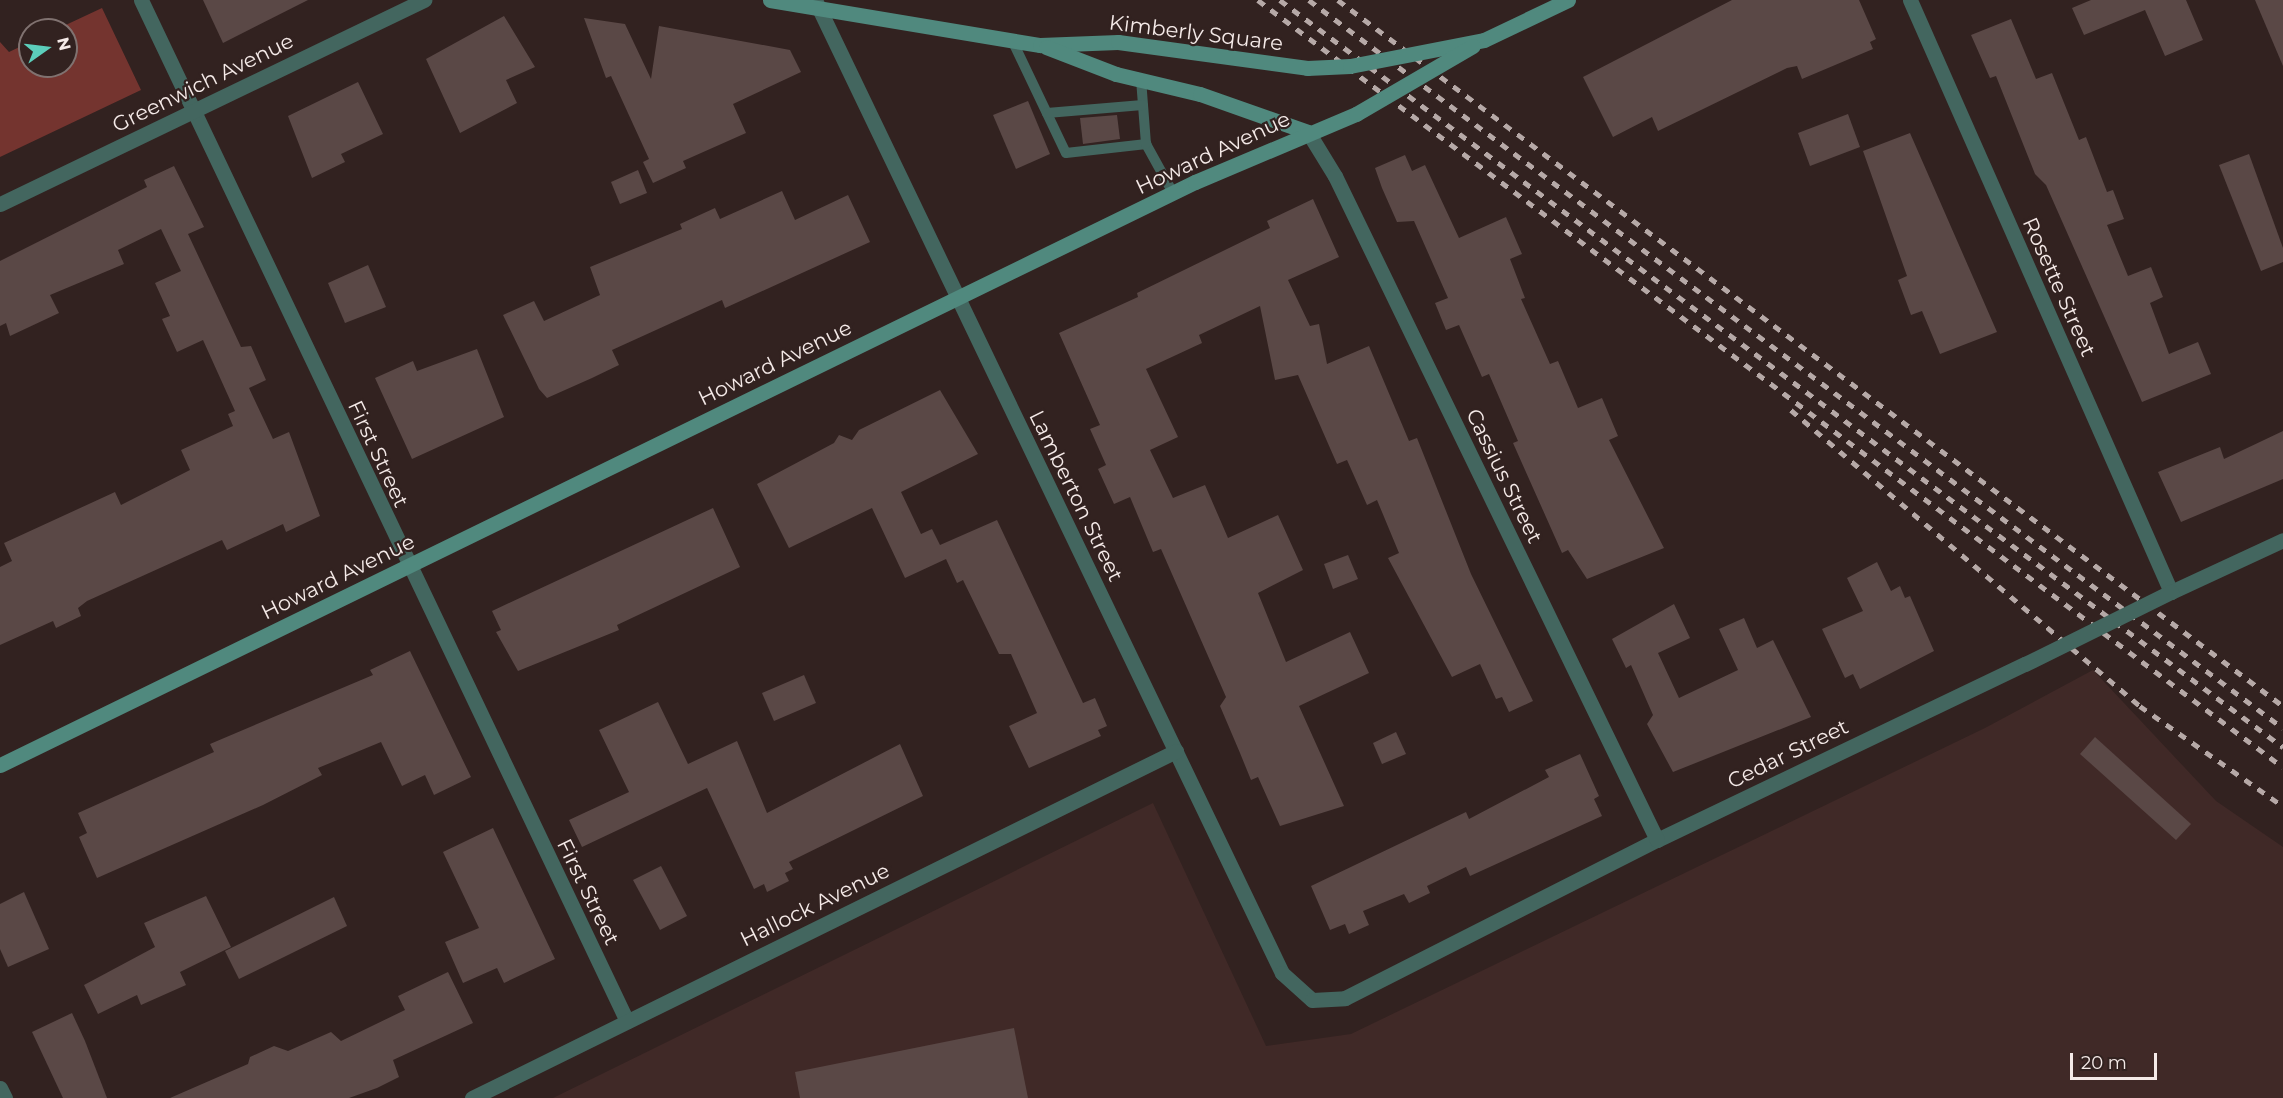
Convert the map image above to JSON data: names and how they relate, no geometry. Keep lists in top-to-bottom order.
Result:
{
  "streets": {
    "main road": ["Kimberly Square", "Howard Avenue"],
    "street": [
      "Greenwich Avenue",
      "Rosette Street",
      "First Street",
      "Cassius Street",
      "Lamberton Street",
      "Cedar Street",
      "Hallock Avenue"
    ]
  },
  "crossings": [
    ["Kimberly Square", "Howard Avenue"],
    ["Greenwich Avenue", "First Street"],
    ["Howard Avenue", "First Street"],
    ["Howard Avenue", "Cassius Street"],
    ["Howard Avenue", "Lamberton Street"],
    ["Rosette Street", "Cedar Street"],
    ["First Street", "Hallock Avenue"],
    ["Cassius Street", "Cedar Street"],
    ["Lamberton Street", "Cedar Street"],
    ["Lamberton Street", "Hallock Avenue"]
  ],
  "scale_bar": "20 m",
  "north": "right"
}
